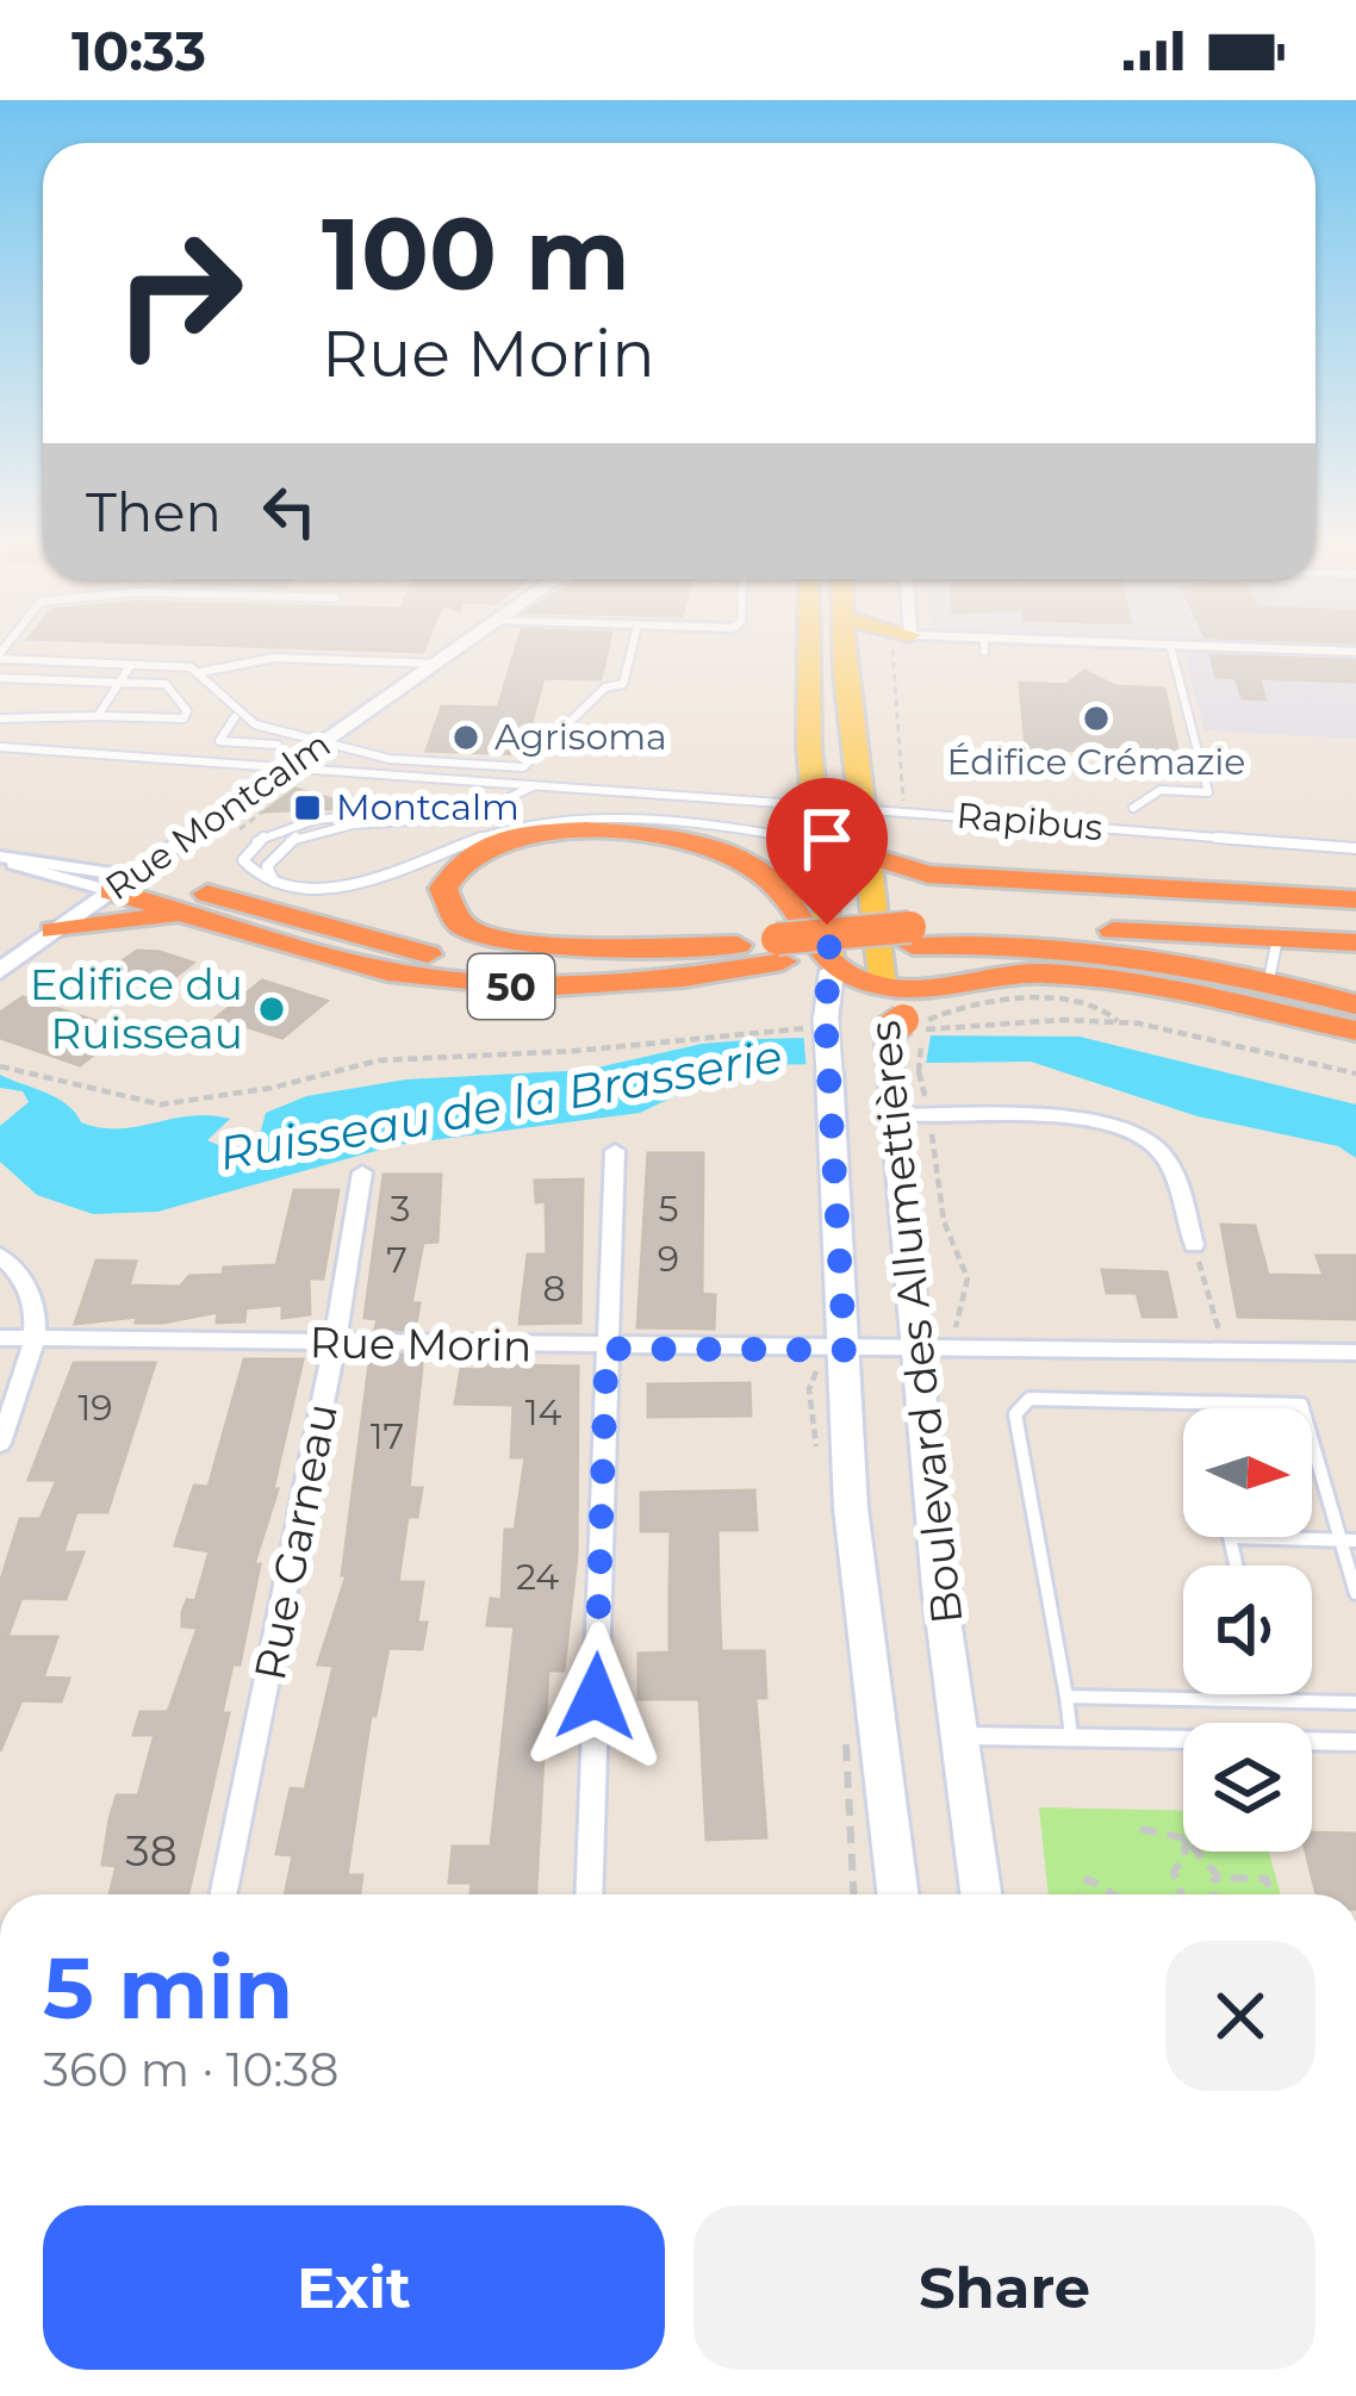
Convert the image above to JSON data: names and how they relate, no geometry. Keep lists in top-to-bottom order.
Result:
{
  "streets": {
    "highway": ["50"],
    "main road": ["Rue Montcalm", "Boulevard des Allumettières"],
    "street": ["Rue Morin", "Rue Garneau"],
    "lane": ["Rapibus"]
  },
  "crossings": [
    ["Rue Montcalm", "Rapibus"],
    ["Rue Montcalm", "50"],
    ["Boulevard des Allumettières", "Rue Morin"],
    ["Rue Morin", "Rue Garneau"]
  ],
  "water": ["Ruisseau de la Brasserie"],
  "places": {
    "other": ["Édifice Crémazie", "Agrisoma", "Edifice du Ruisseau"],
    "transit": ["Montcalm"]
  },
  "house_numbers": [
    "3",
    "5",
    "9",
    "7",
    "8",
    "19",
    "14",
    "17",
    "24",
    "38"
  ],
  "north": "right",
  "page": {
    "status": "10:33",
    "turn": ["100 m", "Rue Morin"],
    "then": "Then",
    "heading": ["5 min", "360 m · 10:38"],
    "buttons": ["Exit", "Share"]
  }
}
